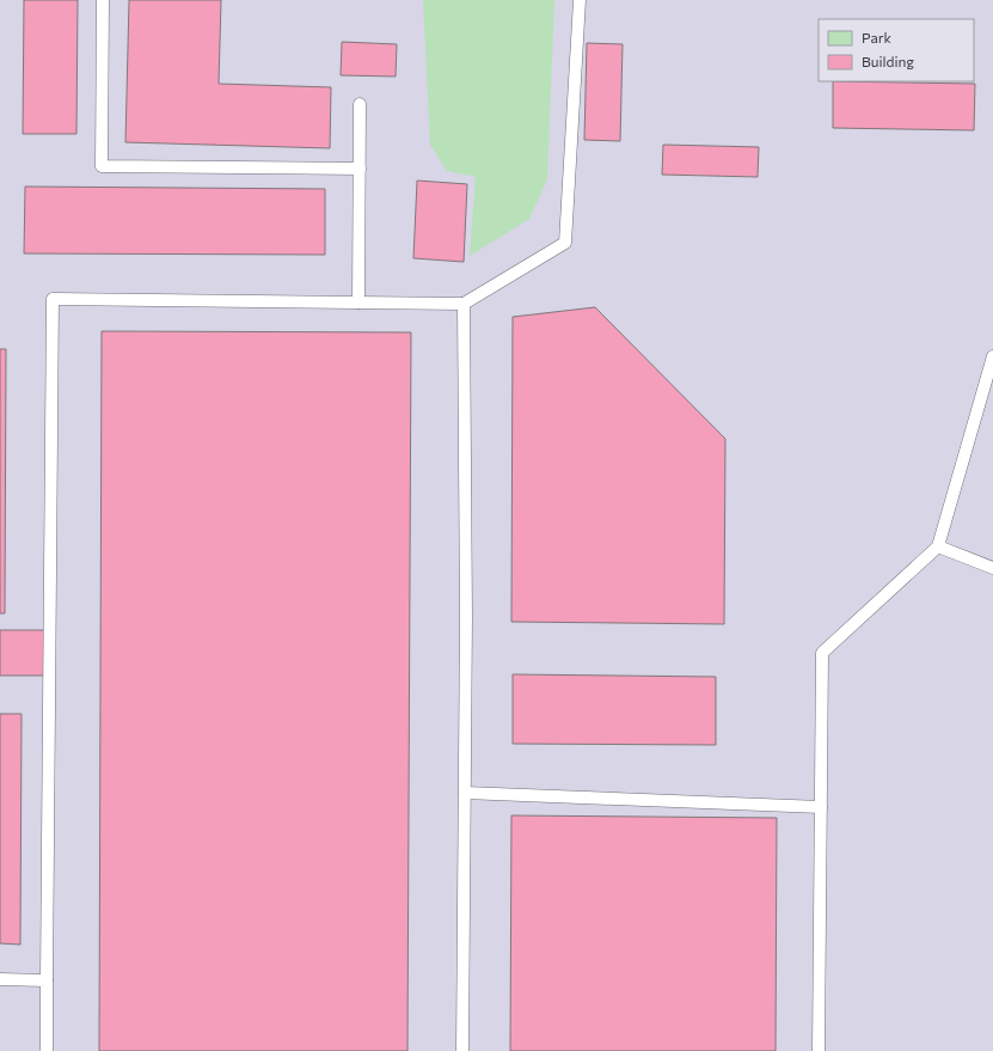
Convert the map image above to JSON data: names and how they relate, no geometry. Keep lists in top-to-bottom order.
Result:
{
  "legend": ["Park", "Building"]
}
